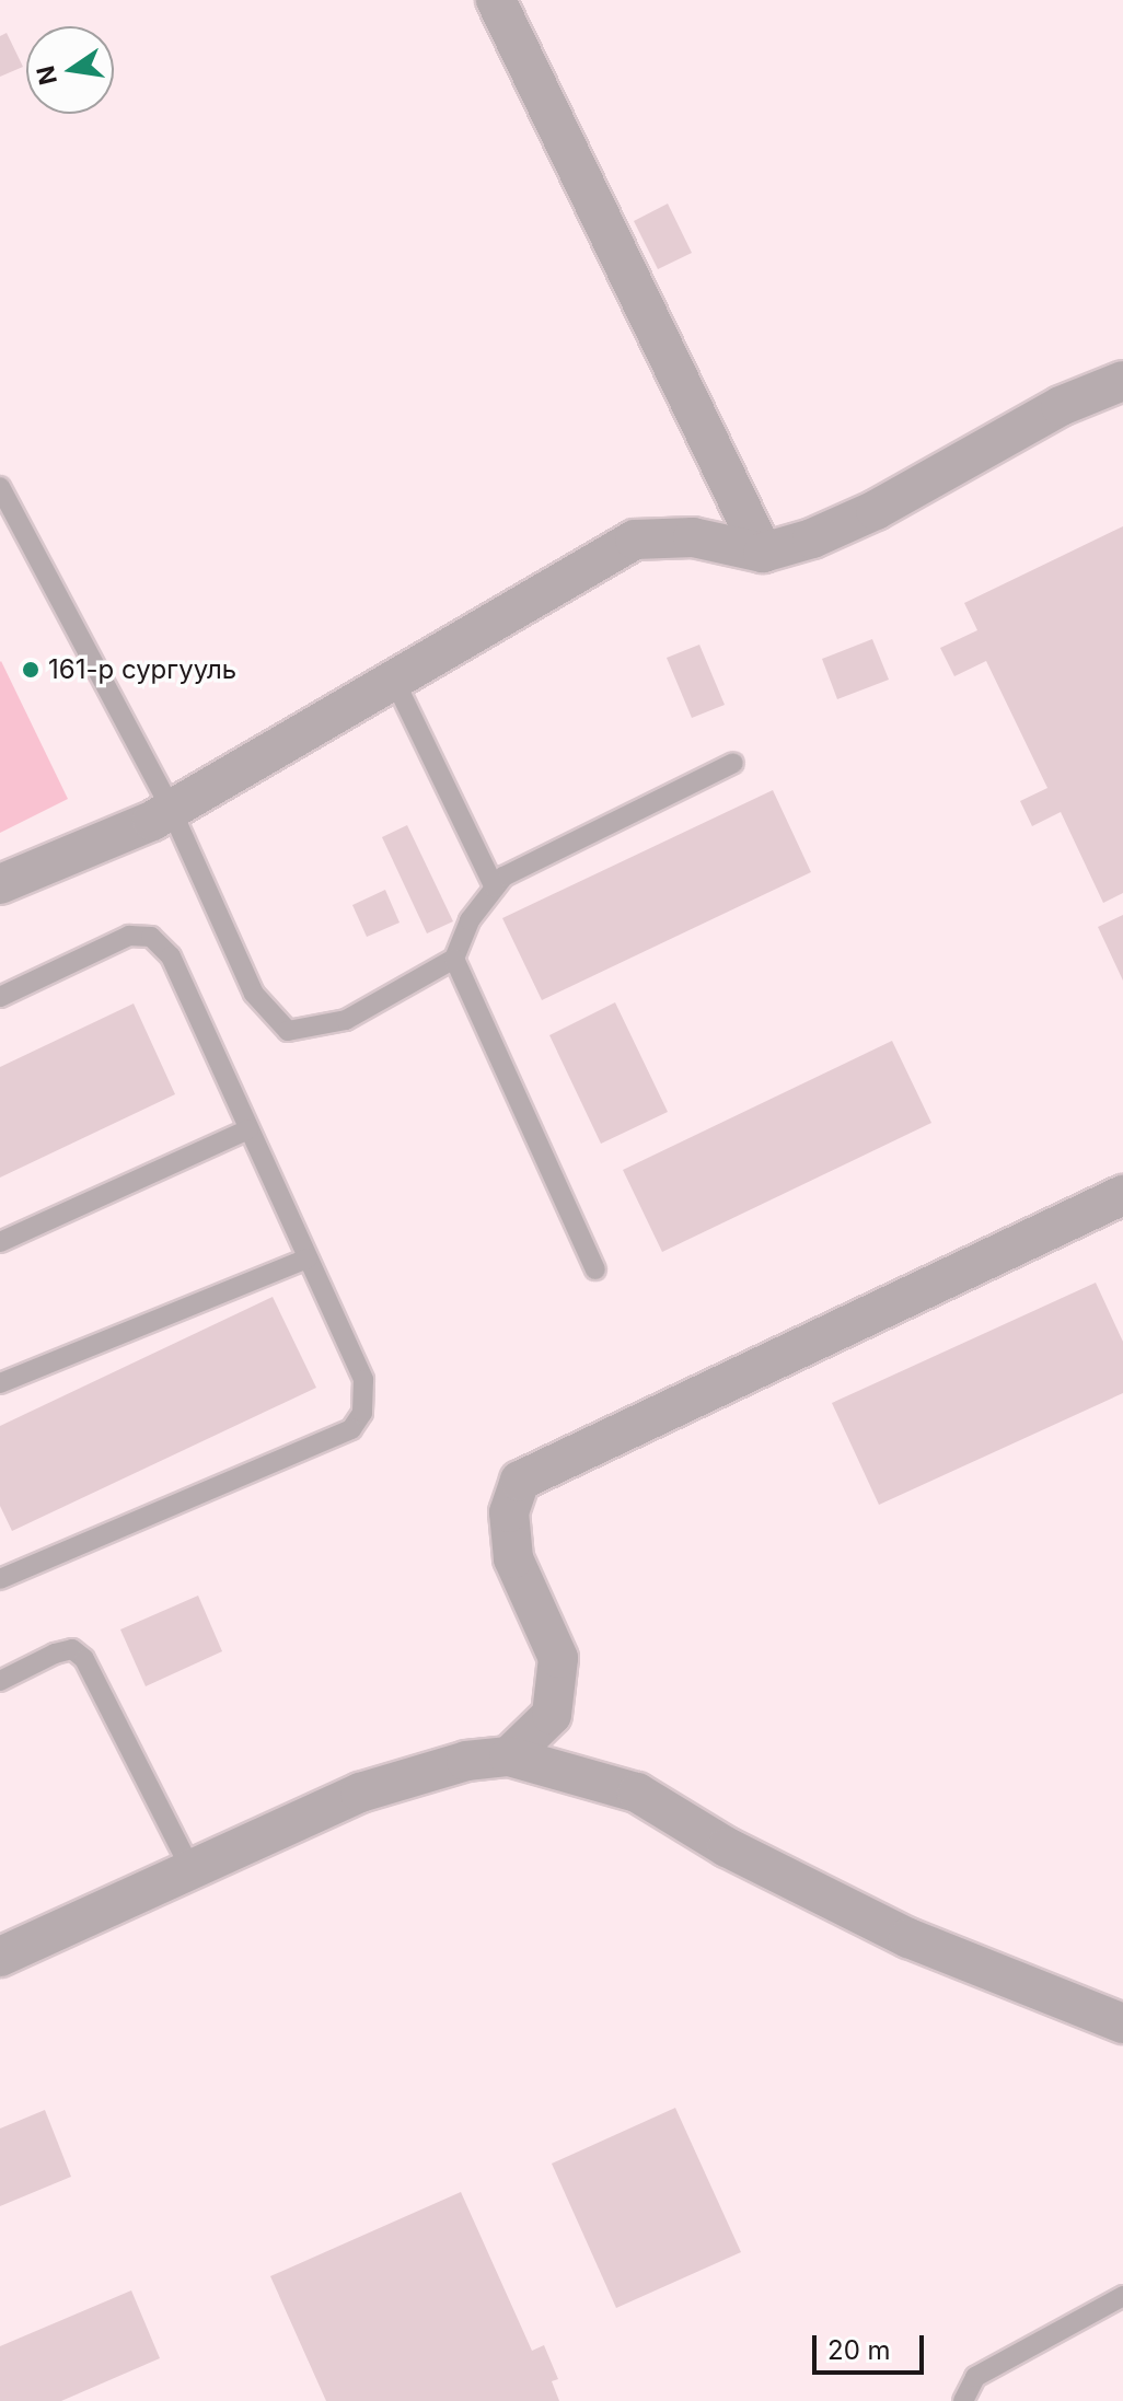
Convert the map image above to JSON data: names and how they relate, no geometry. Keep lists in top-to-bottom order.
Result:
{
  "places": ["161-р сургууль"],
  "scale_bar": "20 m",
  "north": "left"
}
